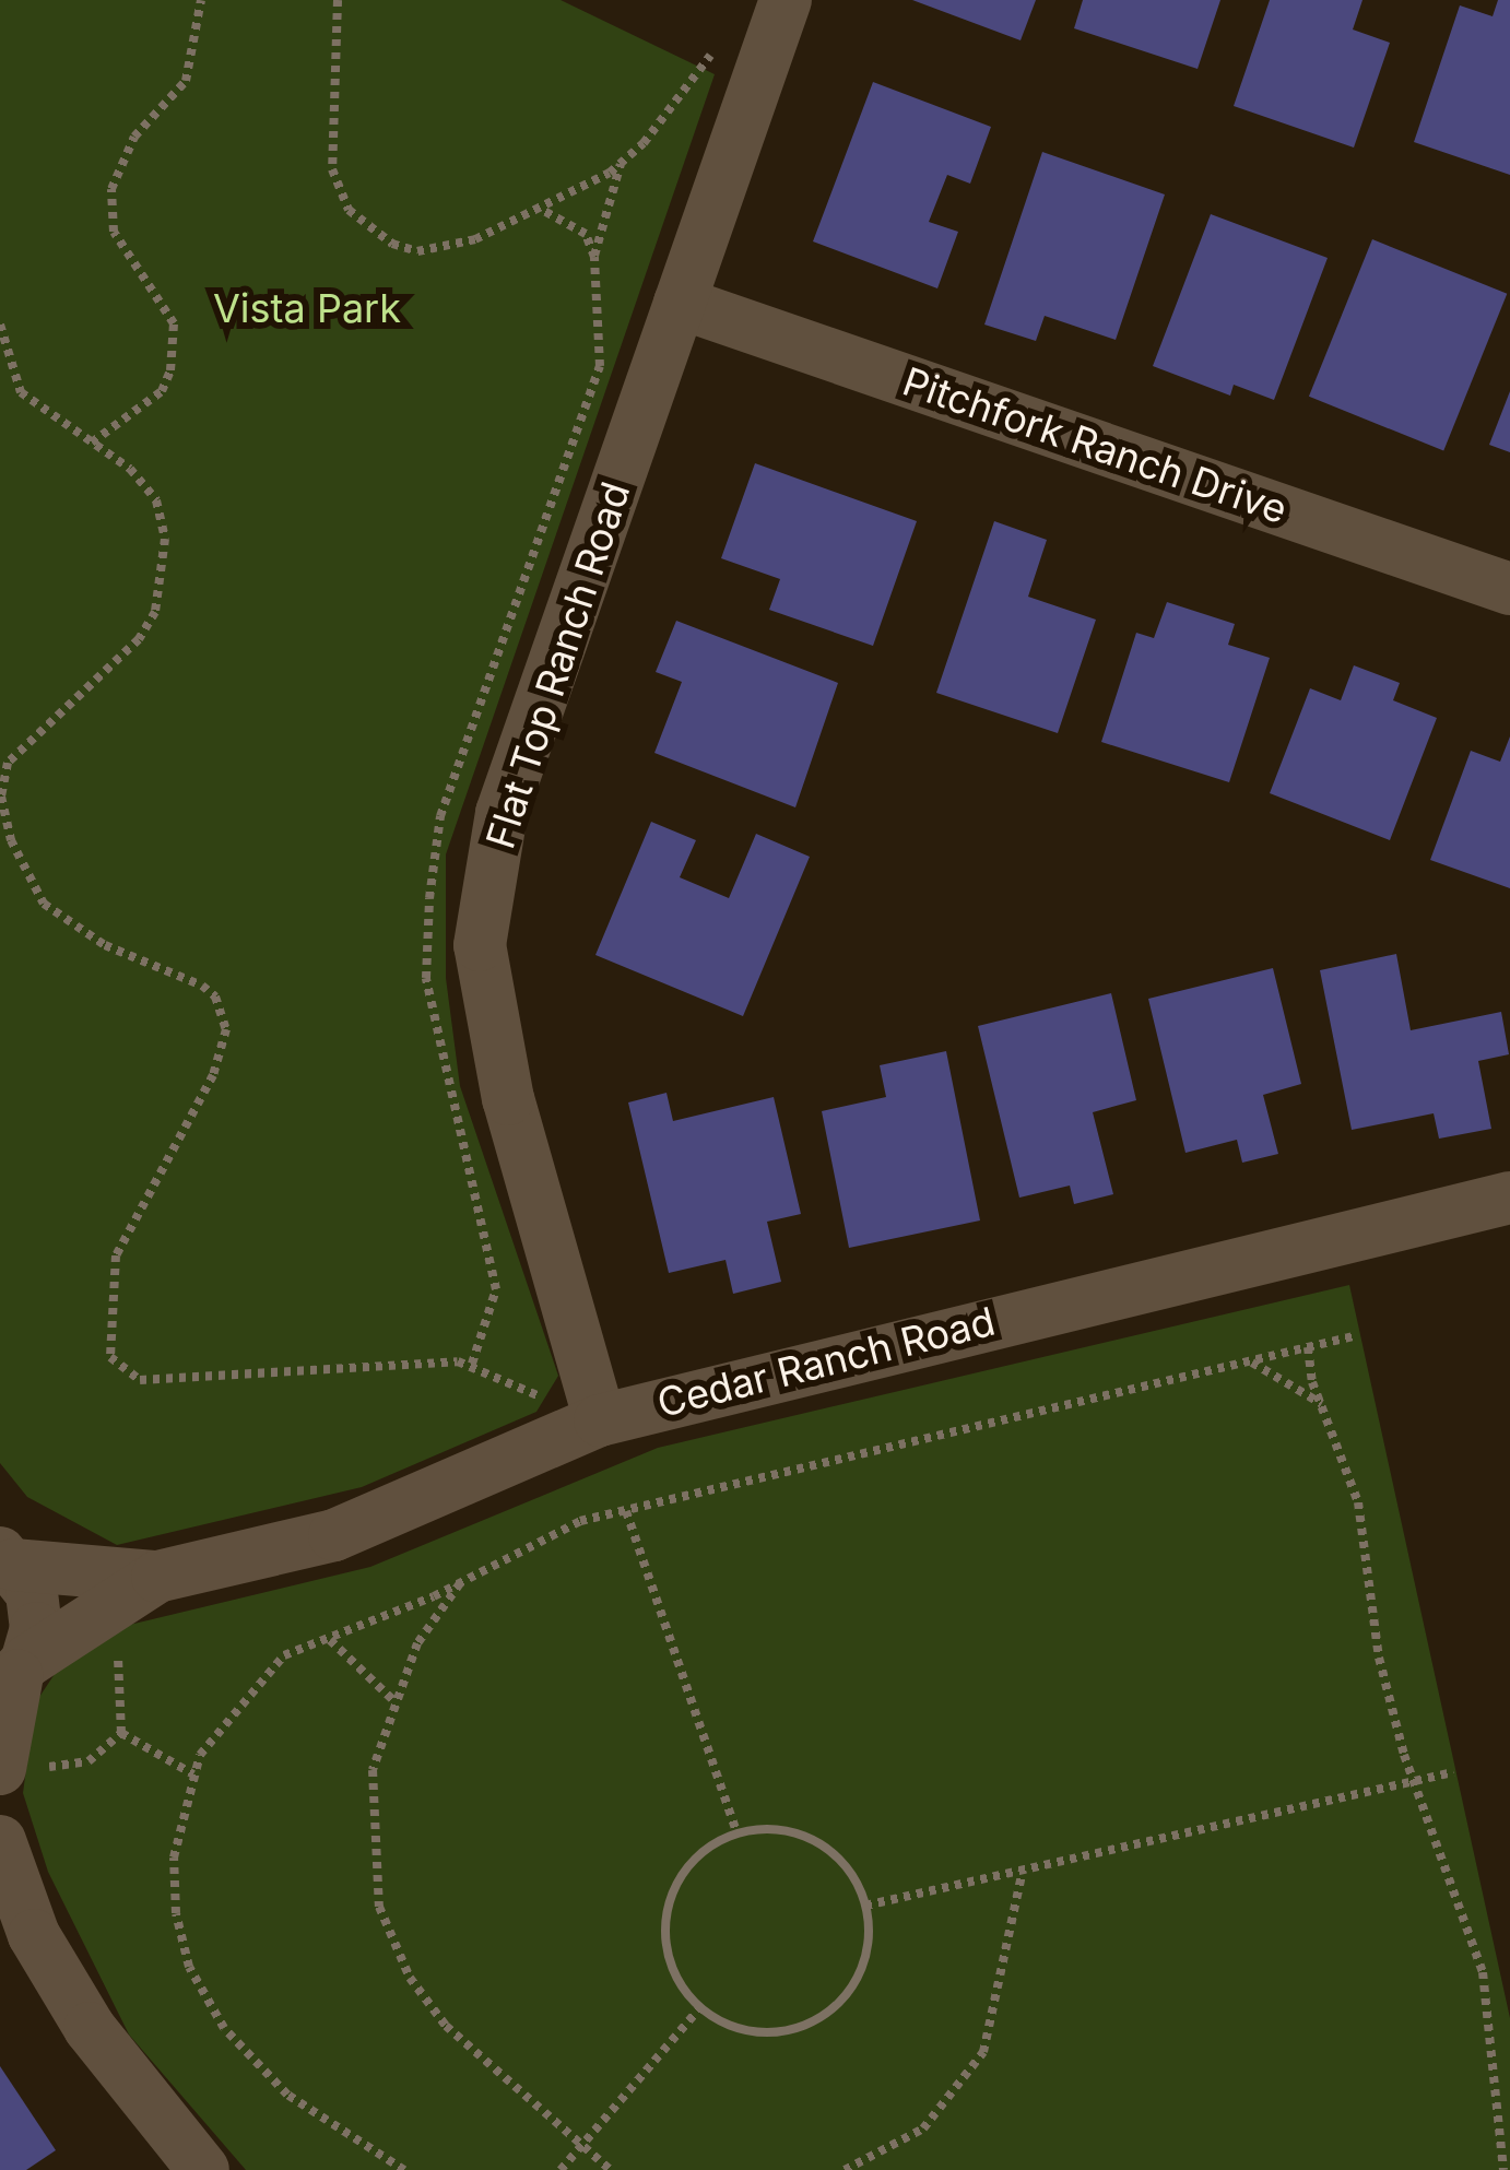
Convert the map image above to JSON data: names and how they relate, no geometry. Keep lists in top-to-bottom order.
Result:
{
  "streets": {
    "street": ["Pitchfork Ranch Drive", "Flat Top Ranch Road", "Cedar Ranch Road"]
  },
  "crossings": [
    ["Pitchfork Ranch Drive", "Flat Top Ranch Road"],
    ["Flat Top Ranch Road", "Cedar Ranch Road"]
  ],
  "parks": ["Vista Park"]
}
